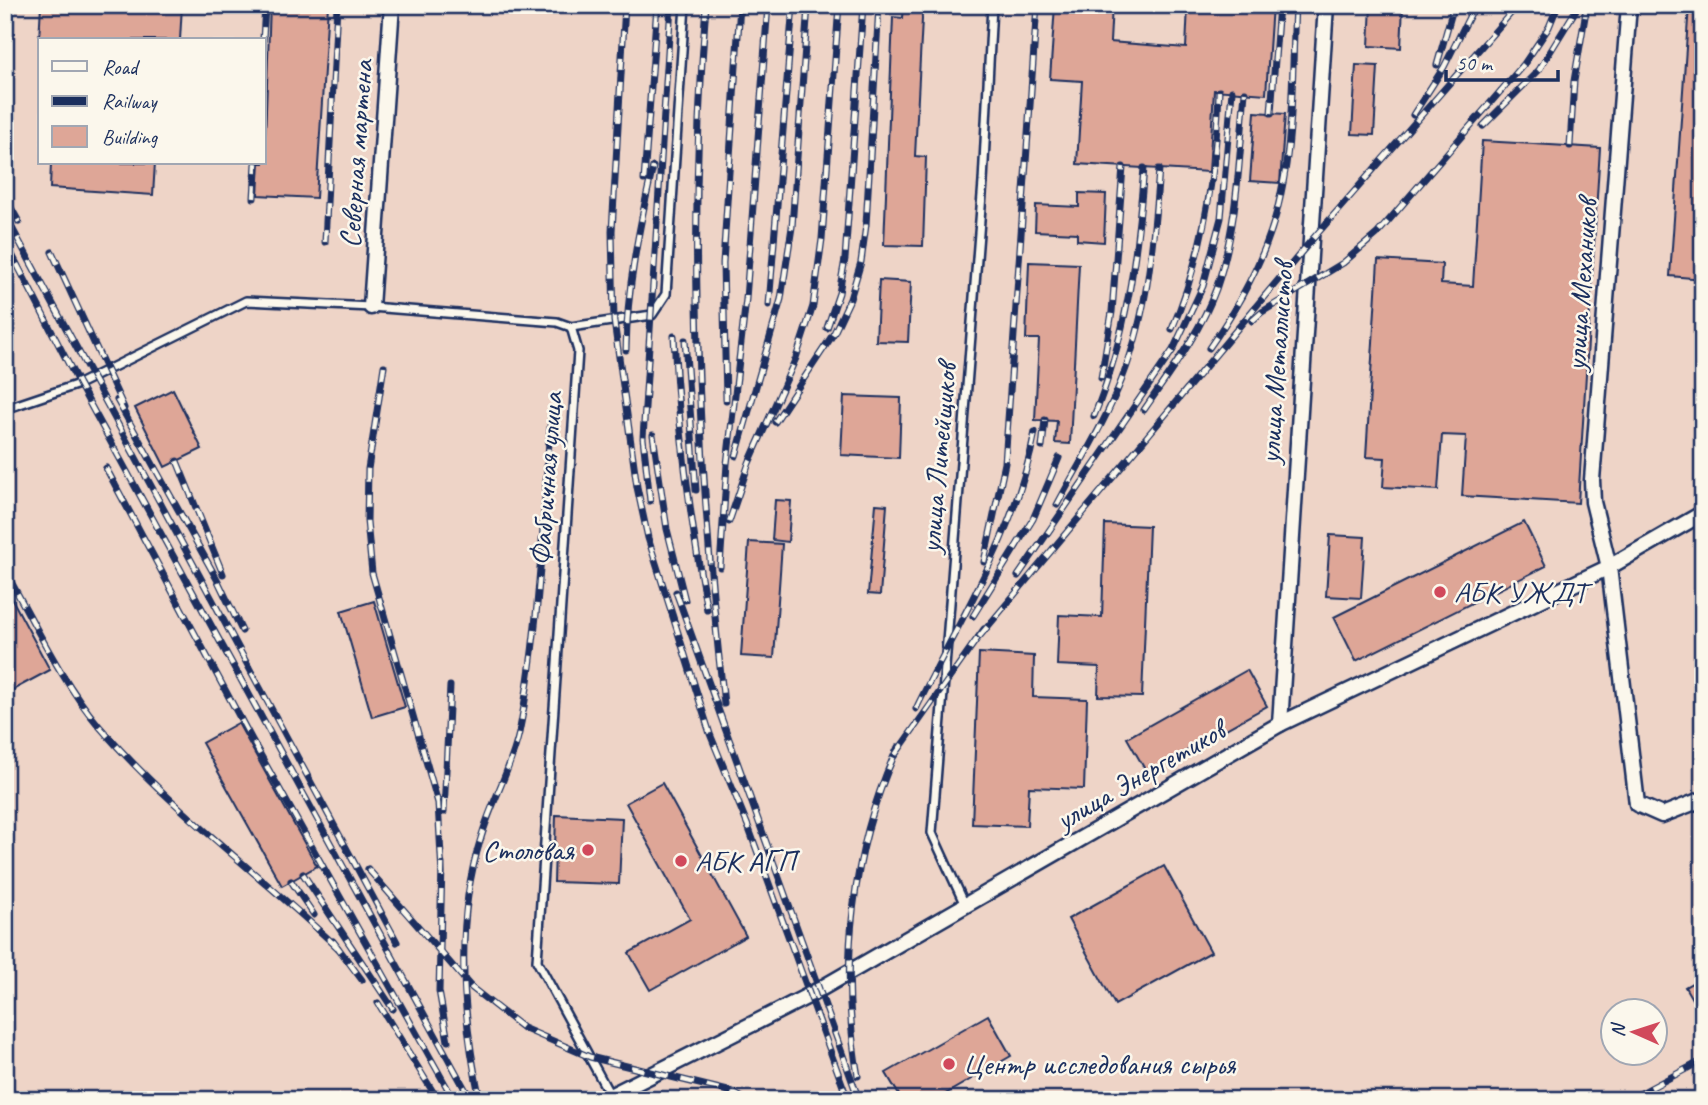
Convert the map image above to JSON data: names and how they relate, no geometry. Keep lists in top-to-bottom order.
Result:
{
  "streets": {
    "street": [
      "Северная мартена",
      "улица Механиков",
      "улица Металлистов",
      "улица Энергетиков"
    ],
    "lane": ["улица Литейщиков", "Фабричная улица"]
  },
  "crossings": [
    ["улица Механиков", "улица Энергетиков"],
    ["улица Металлистов", "улица Энергетиков"],
    ["улица Литейщиков", "улица Энергетиков"],
    ["Фабричная улица", "улица Энергетиков"]
  ],
  "places": [
    "АБК УЖДТ",
    "Столовая",
    "АБК АГП",
    "Центр исследования сырья"
  ],
  "legend": ["Road", "Railway", "Building"],
  "scale_bar": "50 m",
  "north": "left"
}
